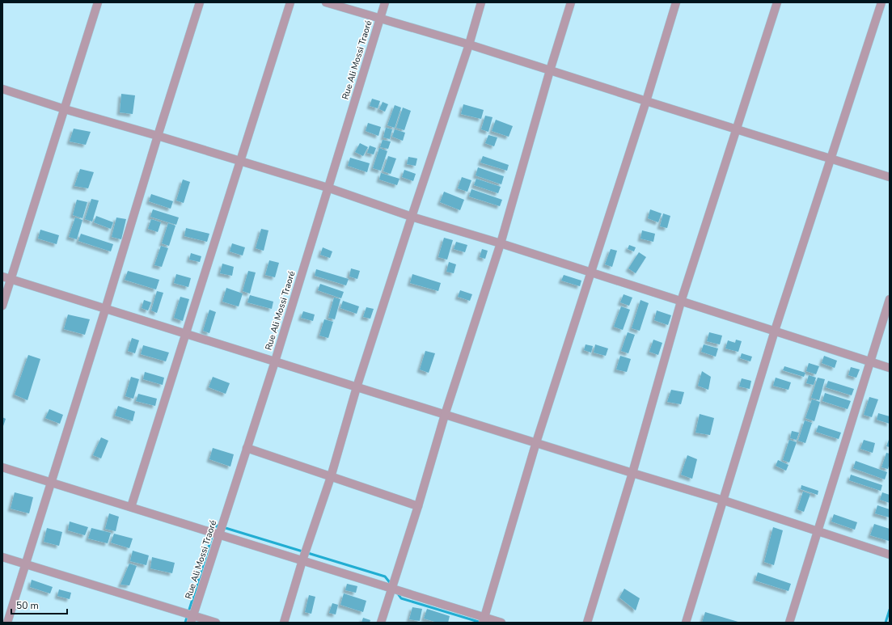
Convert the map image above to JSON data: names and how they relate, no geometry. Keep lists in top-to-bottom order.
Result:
{
  "streets": {
    "street": ["Rue Ali Mossi Traoré"]
  },
  "scale_bar": "50 m"
}
